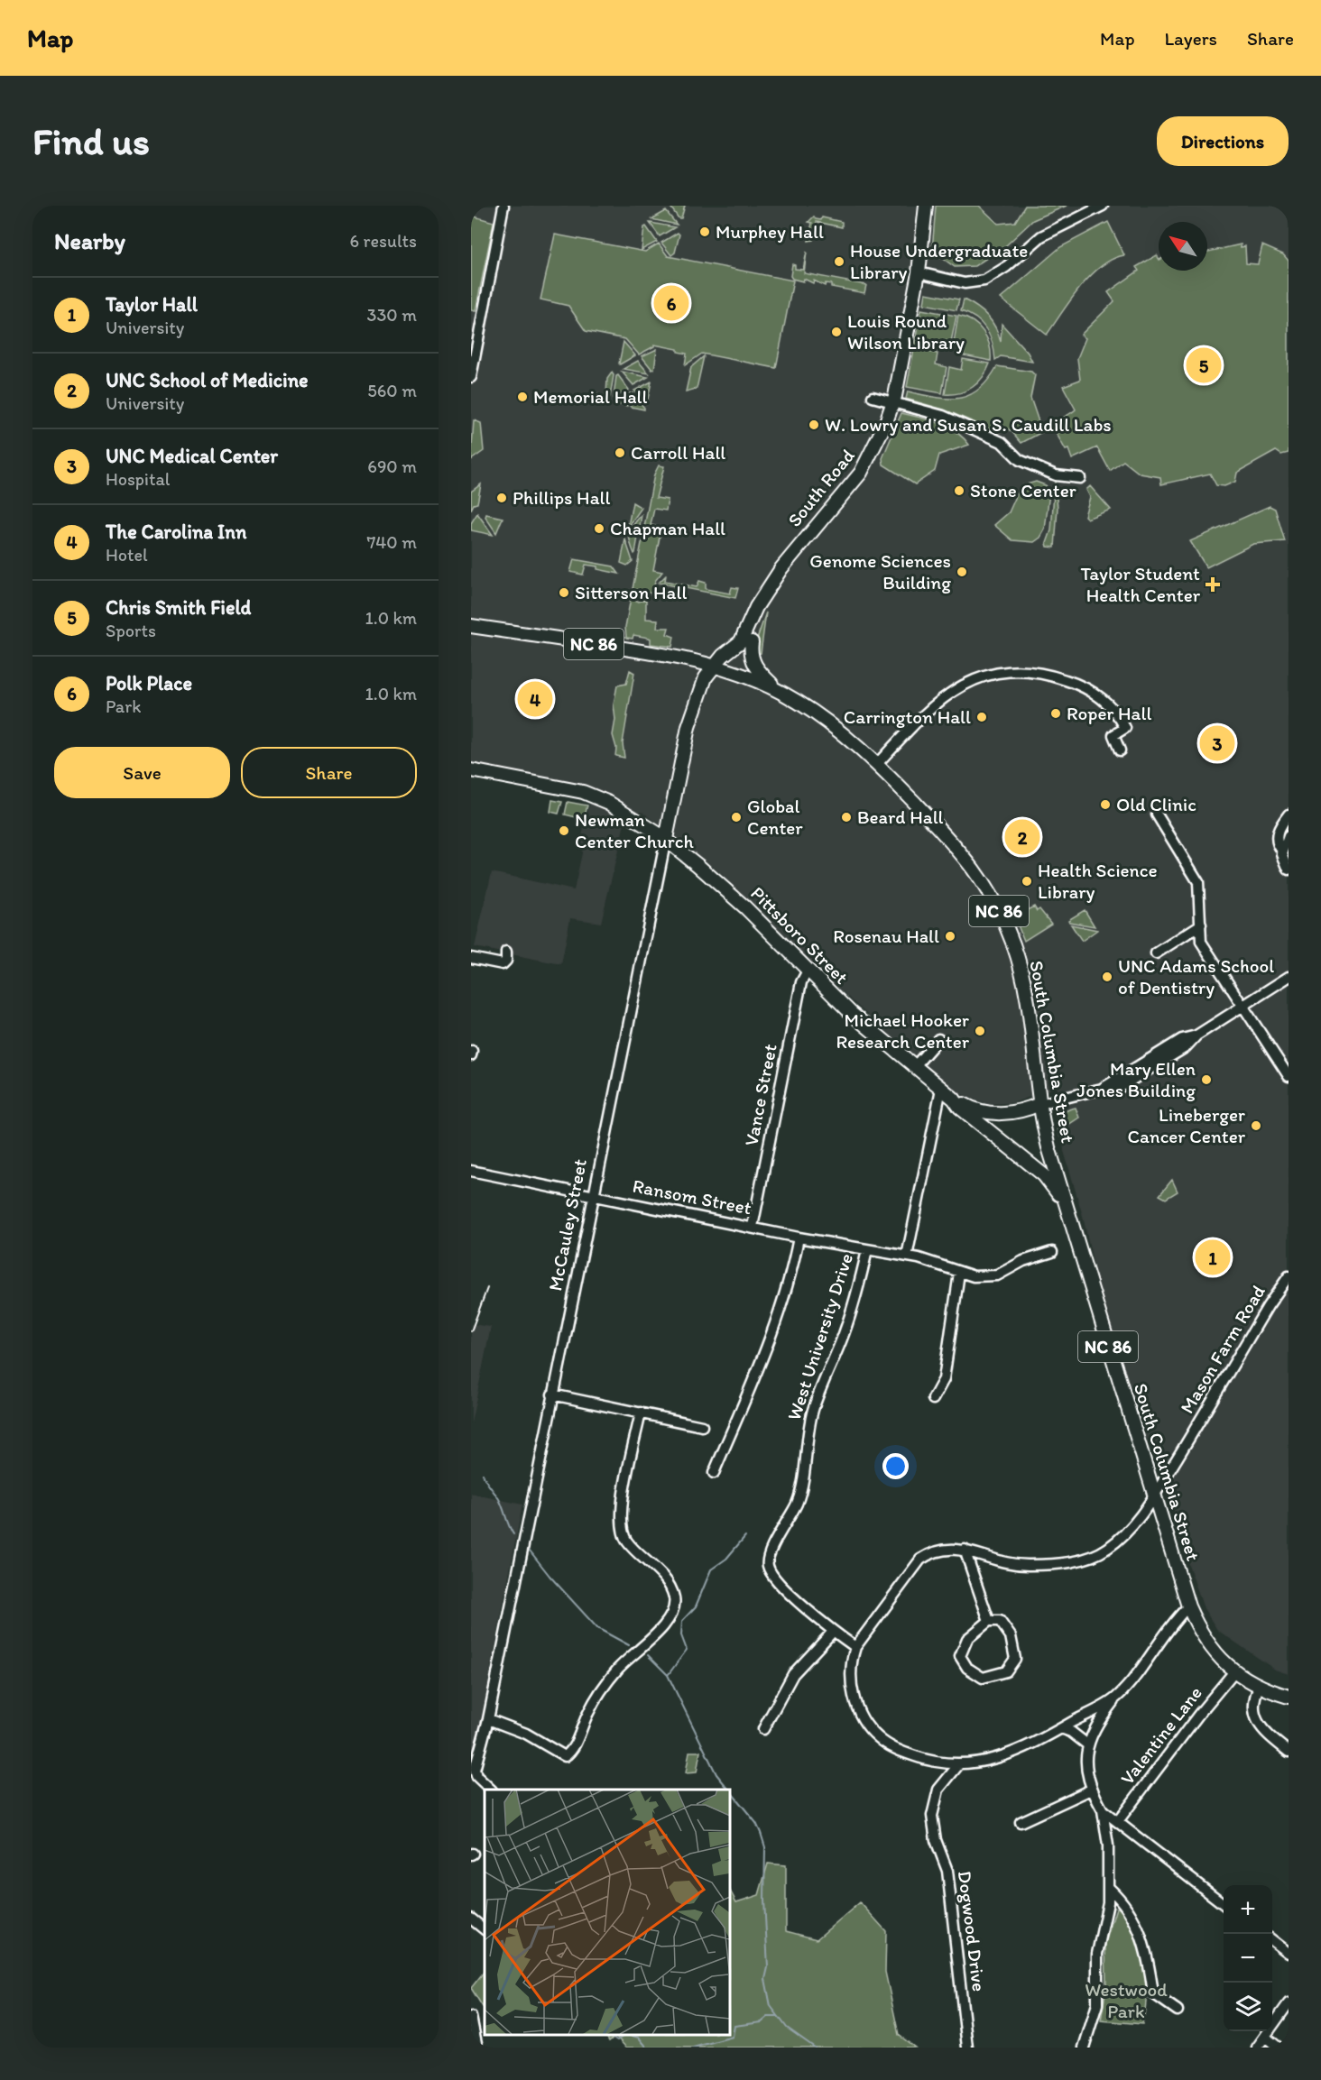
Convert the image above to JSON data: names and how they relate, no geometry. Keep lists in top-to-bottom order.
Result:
{
  "streets": {
    "main road": [
      "South Road",
      "NC 86",
      "Pittsboro Street",
      "South Columbia Street",
      "McCauley Street"
    ],
    "street": [
      "Vance Street",
      "Ransom Street",
      "West University Drive",
      "Mason Farm Road",
      "Valentine Lane",
      "Dogwood Drive"
    ]
  },
  "crossings": [
    ["South Road", "South Columbia Street"],
    ["South Road", "McCauley Street"],
    ["Pittsboro Street", "South Columbia Street"],
    ["Pittsboro Street", "Vance Street"],
    ["Pittsboro Street", "McCauley Street"],
    ["South Columbia Street", "McCauley Street"],
    ["South Columbia Street", "Mason Farm Road"],
    ["South Columbia Street", "Valentine Lane"],
    ["Vance Street", "Ransom Street"],
    ["Ransom Street", "McCauley Street"],
    ["Ransom Street", "West University Drive"],
    ["West University Drive", "Mason Farm Road"]
  ],
  "parks": ["Westwood Park"],
  "places": {
    "other": [
      "Murphey Hall",
      "House Undergraduate Library",
      "Louis Round Wilson Library",
      "Memorial Hall",
      "W. Lowry and Susan S. Caudill Labs",
      "Carroll Hall",
      "Stone Center",
      "Phillips Hall",
      "Chapman Hall",
      "Genome Sciences Building",
      "Sitterson Hall",
      "Roper Hall",
      "Carrington Hall",
      "Old Clinic",
      "Global Center",
      "Beard Hall",
      "Newman Center Church",
      "Health Science Library",
      "Rosenau Hall",
      "UNC Adams School of Dentistry",
      "Michael Hooker Research Center",
      "Mary Ellen Jones Building",
      "Lineberger Cancer Center"
    ],
    "health": ["Taylor Student Health Center"]
  },
  "north": "top left",
  "page": {
    "header": "Map",
    "nav": ["Map", "Layers", "Share"],
    "buttons": [
      "Directions",
      ["Save", "Share"]
    ],
    "title": "Find us",
    "heading": ["Nearby", "6 results"],
    "list": [
      {
        "mark": "1",
        "name": "Taylor Hall",
        "note": "University",
        "value": "330 m"
      },
      {
        "mark": "2",
        "name": "UNC School of Medicine",
        "note": "University",
        "value": "560 m"
      },
      {
        "mark": "3",
        "name": "UNC Medical Center",
        "note": "Hospital",
        "value": "690 m"
      },
      {
        "mark": "4",
        "name": "The Carolina Inn",
        "note": "Hotel",
        "value": "740 m"
      },
      {
        "mark": "5",
        "name": "Chris Smith Field",
        "note": "Sports",
        "value": "1.0 km"
      },
      {
        "mark": "6",
        "name": "Polk Place",
        "note": "Park",
        "value": "1.0 km"
      }
    ],
    "pins": [
      "6",
      "5",
      "4",
      "3",
      "2",
      "1"
    ],
    "map_buttons": ["+", "−"]
  }
}
